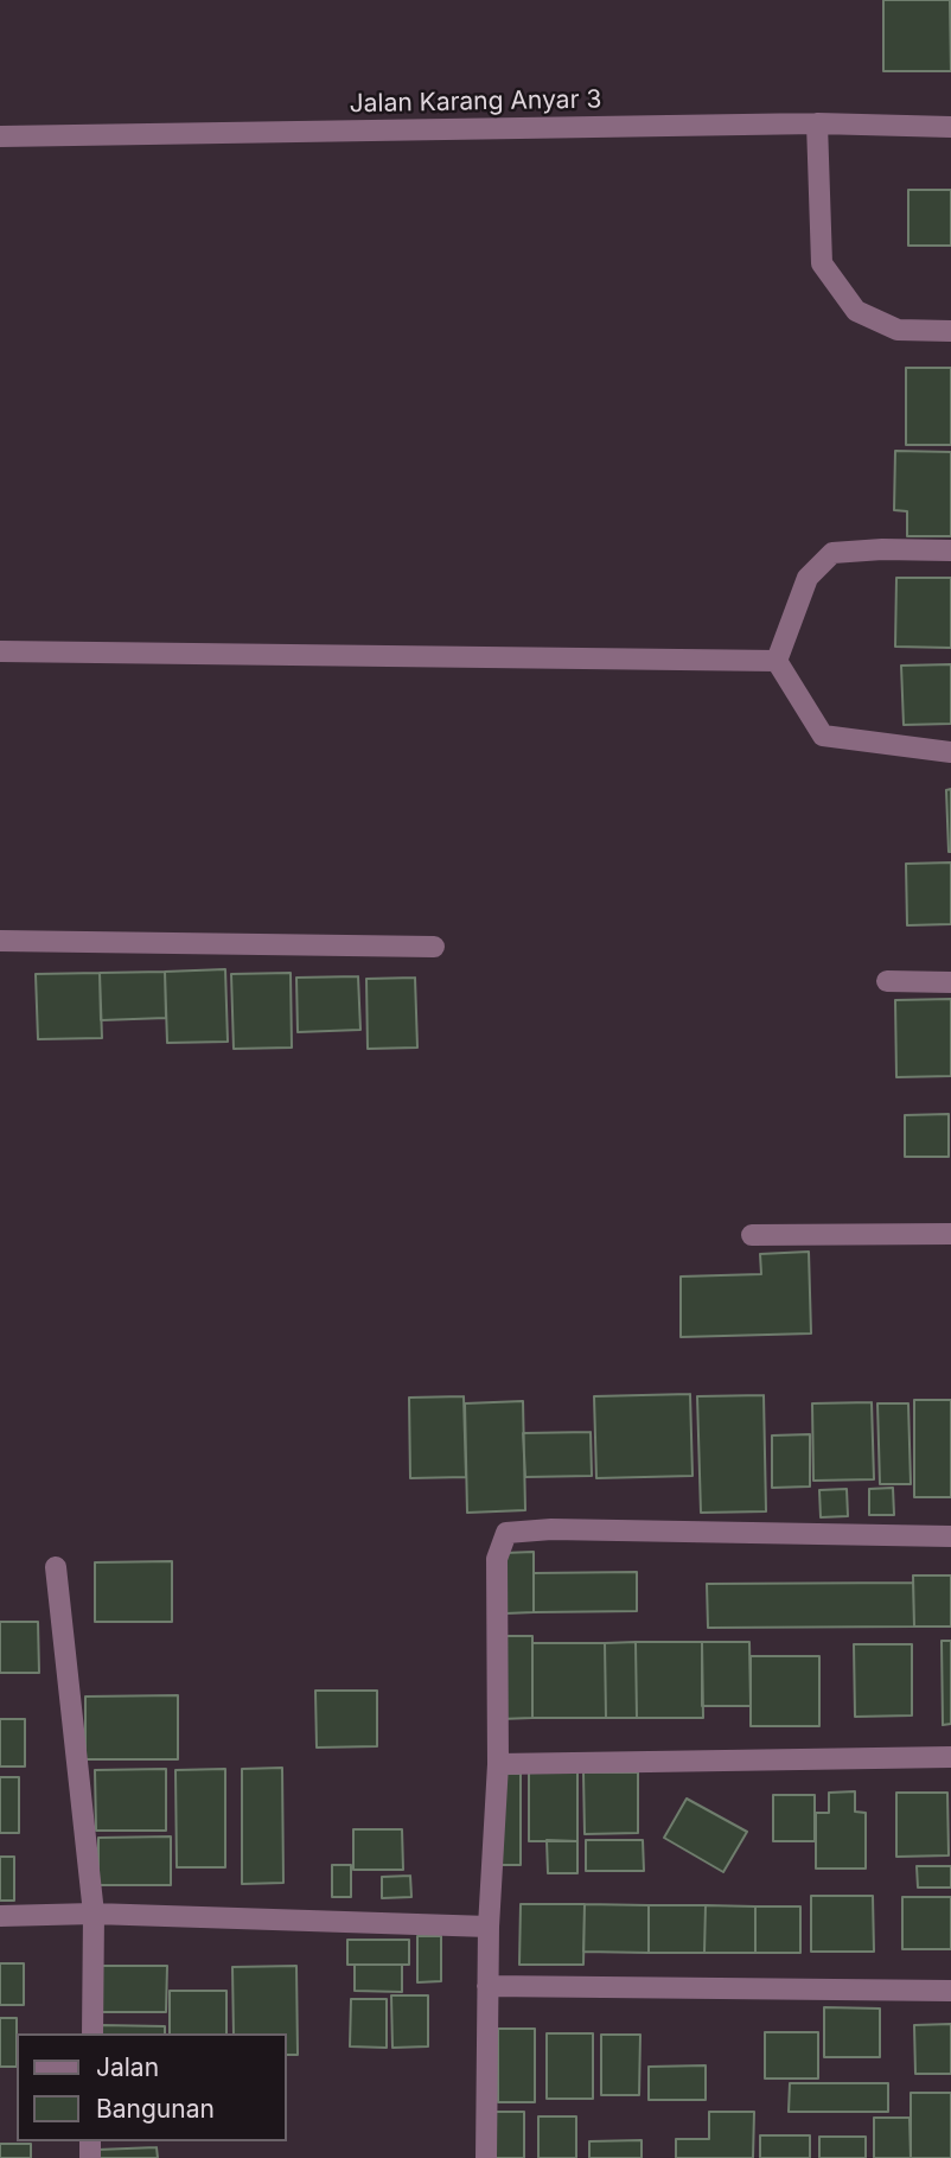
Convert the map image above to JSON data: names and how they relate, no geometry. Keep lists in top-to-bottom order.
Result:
{
  "streets": {
    "street": ["Jalan Karang Anyar 3"]
  },
  "legend": ["Jalan", "Bangunan"]
}
